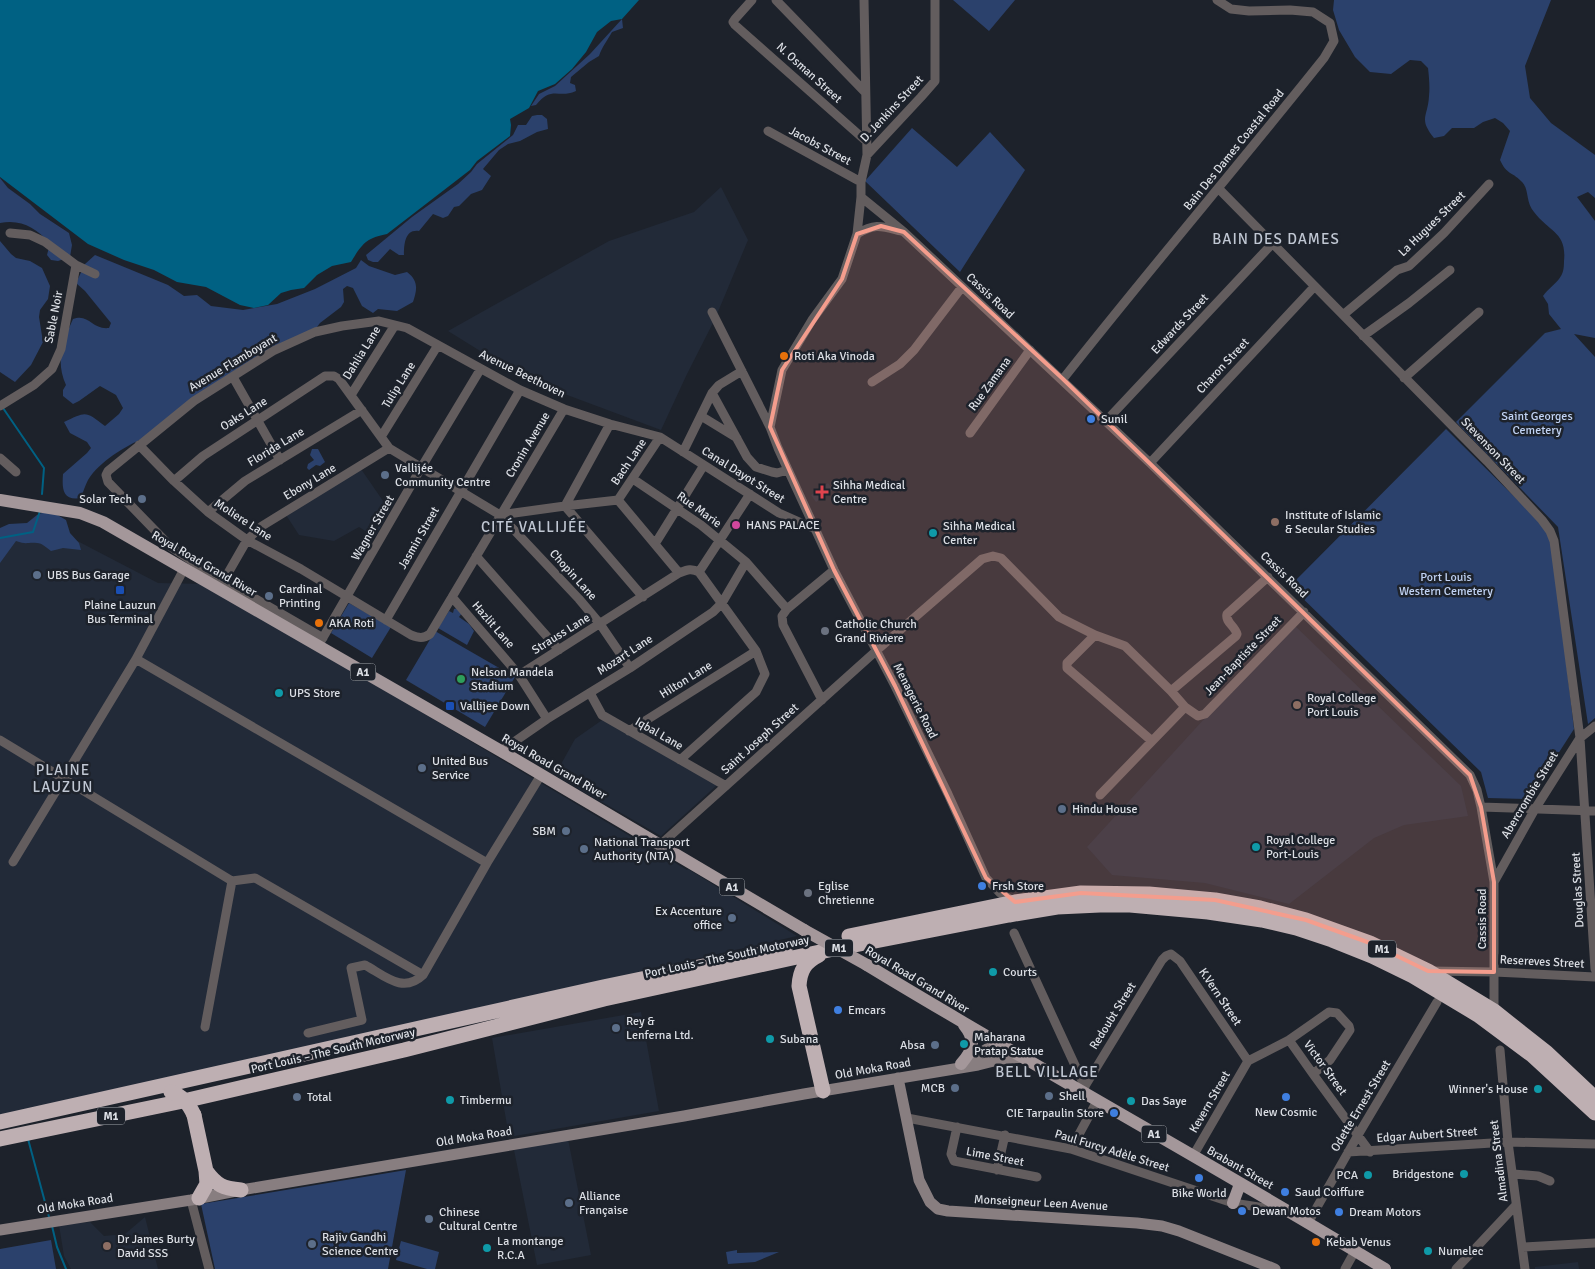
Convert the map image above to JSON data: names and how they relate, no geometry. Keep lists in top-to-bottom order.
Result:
{
  "streets": {
    "highway": ["M1", "Port Louis – The South Motorway"],
    "main road": [
      "Royal Road Grand River",
      "A1",
      "Old Moka Road",
      "Brabant Street",
      "Monseigneur Leen Avenue"
    ],
    "street": [
      "N. Osman Street",
      "D. Jenkins Street",
      "Jacobs Street",
      "Bain Des Dames Coastal Road",
      "La Hugues Street",
      "Cassis Road",
      "Sable Noir",
      "Edwards Street",
      "Dahlia Lane",
      "Avenue Flamboyant",
      "Charon Street",
      "Avenue Beethoven",
      "Rue Zamana",
      "Tulip Lane",
      "Oaks Lane",
      "Cronin Avenue",
      "Florida Lane",
      "Stevenson Street",
      "Bach Lane",
      "Canal Dayot Street",
      "Ebony Lane",
      "Rue Marie",
      "Moliere Lane",
      "Wagner Street",
      "Jasmin Street",
      "Chopin Lane",
      "Hazlit Lane",
      "Strauss Lane",
      "Mozart Lane",
      "Jean-Baptiste Street",
      "Hilton Lane",
      "Menagerie Road",
      "Iqbal Lane",
      "Saint Joseph Street",
      "Abercrombie Street",
      "Douglas Street",
      "Resereves Street",
      "K.Vern Street",
      "Redoubt Street",
      "Victor Street",
      "Kevern Street",
      "Odette Ernest Street",
      "Edgar Aubert Street",
      "Paul Furcy Adèle Street",
      "Lime Street",
      "Almadina Street"
    ]
  },
  "crossings": [
    ["Bain Des Dames Coastal Road", "Cassis Road"],
    ["Bain Des Dames Coastal Road", "Stevenson Street"],
    ["La Hugues Street", "Stevenson Street"],
    ["Cassis Road", "Edwards Street"],
    ["Cassis Road", "Charon Street"],
    ["Cassis Road", "Rue Zamana"],
    ["Cassis Road", "Jean-Baptiste Street"],
    ["Cassis Road", "Abercrombie Street"],
    ["Cassis Road", "Port Louis – The South Motorway"],
    ["Cassis Road", "Resereves Street"],
    ["Edwards Street", "Stevenson Street"],
    ["Dahlia Lane", "Avenue Flamboyant"],
    ["Dahlia Lane", "Chopin Lane"],
    ["Avenue Flamboyant", "Avenue Beethoven"],
    ["Avenue Flamboyant", "Ebony Lane"],
    ["Avenue Flamboyant", "Moliere Lane"],
    ["Charon Street", "Stevenson Street"],
    ["Avenue Beethoven", "Tulip Lane"],
    ["Avenue Beethoven", "Cronin Avenue"],
    ["Avenue Beethoven", "Bach Lane"],
    ["Avenue Beethoven", "Canal Dayot Street"],
    ["Avenue Beethoven", "Wagner Street"],
    ["Avenue Beethoven", "Jasmin Street"],
    ["Tulip Lane", "Chopin Lane"],
    ["Oaks Lane", "Moliere Lane"],
    ["Oaks Lane", "Chopin Lane"],
    ["Cronin Avenue", "Moliere Lane"],
    ["Cronin Avenue", "Jasmin Street"],
    ["Cronin Avenue", "Chopin Lane"],
    ["Cronin Avenue", "Hazlit Lane"],
    ["Florida Lane", "Moliere Lane"],
    ["Florida Lane", "Chopin Lane"],
    ["Stevenson Street", "Abercrombie Street"],
    ["Stevenson Street", "Douglas Street"],
    ["Bach Lane", "Canal Dayot Street"],
    ["Bach Lane", "Rue Marie"],
    ["Canal Dayot Street", "Menagerie Road"],
    ["Ebony Lane", "Moliere Lane"],
    ["Ebony Lane", "Chopin Lane"],
    ["Rue Marie", "Mozart Lane"],
    ["Moliere Lane", "Wagner Street"],
    ["Moliere Lane", "Jasmin Street"],
    ["Wagner Street", "Royal Road Grand River"],
    ["Wagner Street", "Chopin Lane"],
    ["Jasmin Street", "Chopin Lane"],
    ["Royal Road Grand River", "Mozart Lane"],
    ["Royal Road Grand River", "Saint Joseph Street"],
    ["Royal Road Grand River", "Redoubt Street"],
    ["Royal Road Grand River", "Old Moka Road"],
    ["Royal Road Grand River", "Brabant Street"],
    ["Chopin Lane", "Strauss Lane"],
    ["Chopin Lane", "Mozart Lane"],
    ["Hazlit Lane", "Strauss Lane"],
    ["Hazlit Lane", "Mozart Lane"],
    ["Mozart Lane", "Iqbal Lane"],
    ["Jean-Baptiste Street", "Saint Joseph Street"],
    ["Hilton Lane", "Iqbal Lane"],
    ["Menagerie Road", "Saint Joseph Street"],
    ["Menagerie Road", "Port Louis – The South Motorway"],
    ["Iqbal Lane", "Saint Joseph Street"],
    ["Port Louis – The South Motorway", "Resereves Street"],
    ["K.Vern Street", "Redoubt Street"],
    ["K.Vern Street", "Kevern Street"],
    ["Redoubt Street", "Brabant Street"],
    ["Victor Street", "Odette Ernest Street"],
    ["Victor Street", "Edgar Aubert Street"],
    ["Old Moka Road", "Monseigneur Leen Avenue"],
    ["Kevern Street", "Brabant Street"],
    ["Odette Ernest Street", "Edgar Aubert Street"],
    ["Odette Ernest Street", "Brabant Street"],
    ["Edgar Aubert Street", "Almadina Street"],
    ["Paul Furcy Adèle Street", "Lime Street"],
    ["Paul Furcy Adèle Street", "Brabant Street"],
    ["Paul Furcy Adèle Street", "Monseigneur Leen Avenue"]
  ],
  "districts": [
    "BAIN DES DAMES",
    "CITÉ VALLIJÉE",
    "PLAINE LAUZUN",
    "BELL VILLAGE"
  ],
  "parks": ["Saint Georges Cemetery", "Port Louis Western Cemetery"],
  "places": {
    "other": [
      "Roti Aka Vinoda",
      "Sunil",
      "Vallijée Community Centre",
      "Solar Tech",
      "Institute of Islamic & Secular Studies",
      "HANS PALACE",
      "Sihha Medical Center",
      "UBS Bus Garage",
      "Cardinal Printing",
      "AKA Roti",
      "Catholic Church Grand Riviere",
      "Nelson Mandela Stadium",
      "UPS Store",
      "Royal College Port Louis",
      "United Bus Service",
      "Hindu House",
      "SBM",
      "Royal College Port-Louis",
      "National Transport Authority (NTA)",
      "Frsh Store",
      "Eglise Chretienne",
      "Ex Accenture office",
      "Courts",
      "Emcars",
      "Rey & Lenferna Ltd.",
      "Subana",
      "Maharana Pratap Statue",
      "Absa",
      "MCB",
      "Winner's House",
      "Shell",
      "Total",
      "New Cosmic",
      "Timbermu",
      "Das Saye",
      "CIE Tarpaulin Store",
      "Bridgestone",
      "PCA",
      "Bike World",
      "Saud Coiffure",
      "Alliance Française",
      "Dewan Motos",
      "Dream Motors",
      "Chinese Cultural Centre",
      "Kebab Venus",
      "Rajiv Gandhi Science Centre",
      "Dr James Burty David SSS",
      "La montange R.C.A",
      "Numelec"
    ],
    "health": ["Sihha Medical Centre"],
    "transit": ["Plaine Lauzun Bus Terminal", "Vallijee Down"]
  }
}
